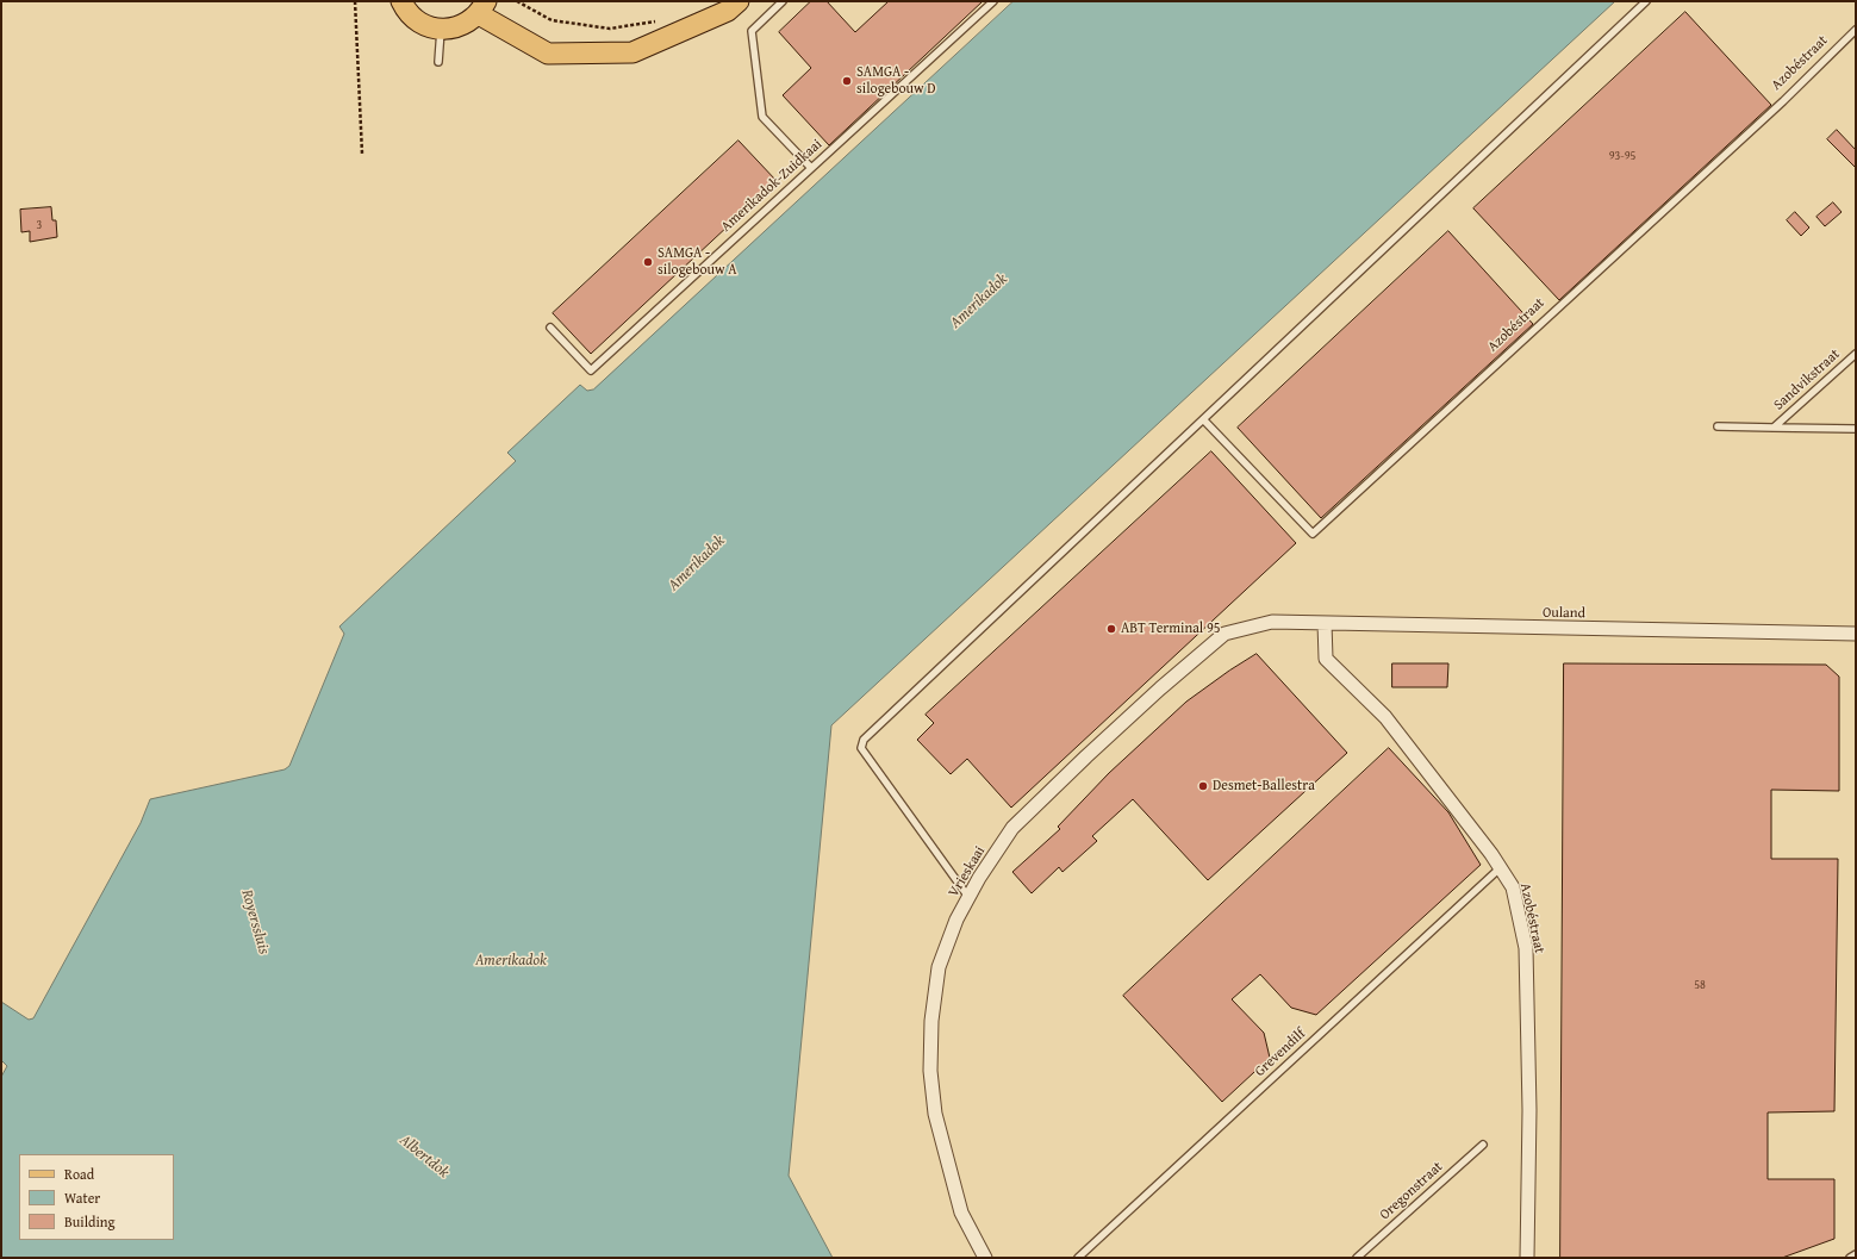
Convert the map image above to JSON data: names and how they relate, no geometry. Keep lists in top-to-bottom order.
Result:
{
  "streets": {
    "street": ["Azobéstraat", "Ouland", "Vrieskaai"],
    "lane": [
      "Amerikadok-Zuidkaai",
      "Sandvikstraat",
      "Grevendilf",
      "Oregonstraat"
    ]
  },
  "crossings": [
    ["Azobéstraat", "Ouland"],
    ["Azobéstraat", "Grevendilf"],
    ["Ouland", "Vrieskaai"]
  ],
  "water": ["Amerikadok", "Royerssluis", "Albertdok"],
  "places": [
    "SAMGA - silogebouw D",
    "SAMGA - silogebouw A",
    "ABT Terminal 95",
    "Desmet-Ballestra"
  ],
  "house_numbers": ["93-95", "3", "58"],
  "legend": ["Road", "Water", "Building"]
}
